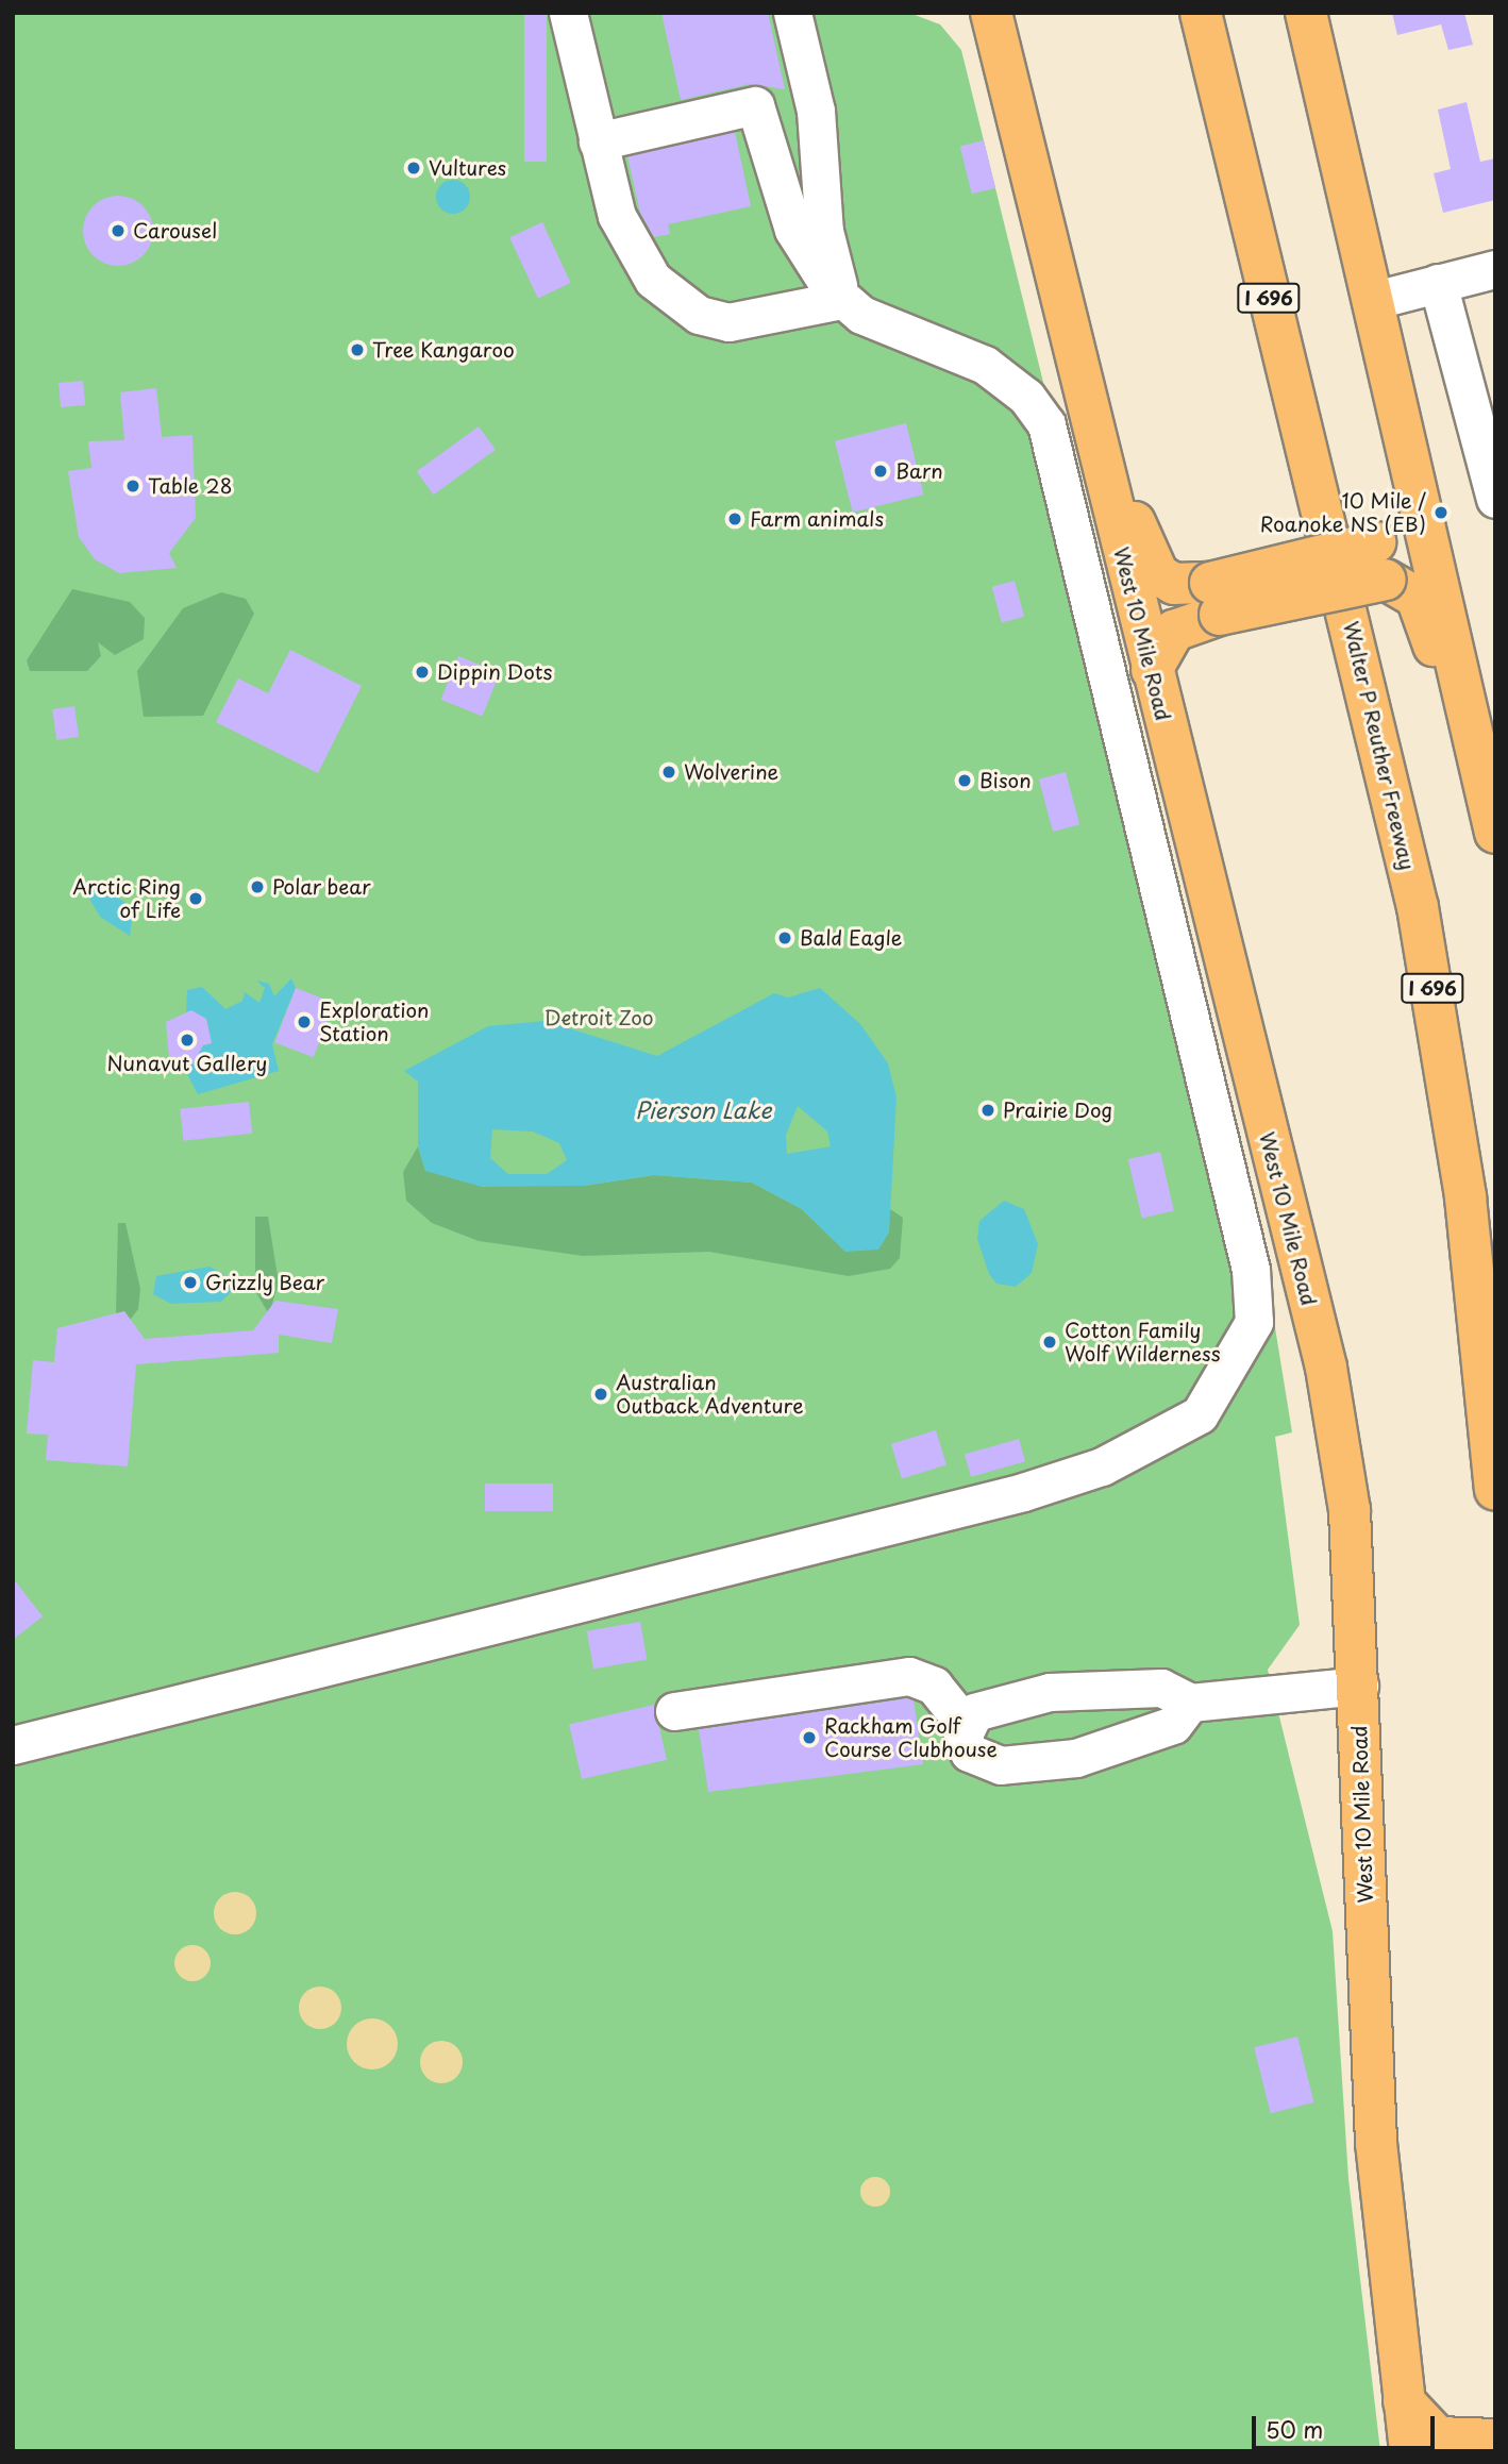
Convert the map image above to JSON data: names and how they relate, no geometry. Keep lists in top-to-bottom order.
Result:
{
  "streets": {
    "main road": ["I 696", "West 10 Mile Road", "Walter P Reuther Freeway"]
  },
  "water": ["Pierson Lake"],
  "parks": ["Detroit Zoo"],
  "places": [
    "Vultures",
    "Carousel",
    "Tree Kangaroo",
    "Barn",
    "Table 28",
    "10 Mile / Roanoke NS (EB)",
    "Farm animals",
    "Dippin Dots",
    "Wolverine",
    "Bison",
    "Polar bear",
    "Arctic Ring of Life",
    "Bald Eagle",
    "Exploration Station",
    "Nunavut Gallery",
    "Prairie Dog",
    "Grizzly Bear",
    "Cotton Family Wolf Wilderness",
    "Australian Outback Adventure",
    "Rackham Golf Course Clubhouse"
  ],
  "scale_bar": "50 m"
}
